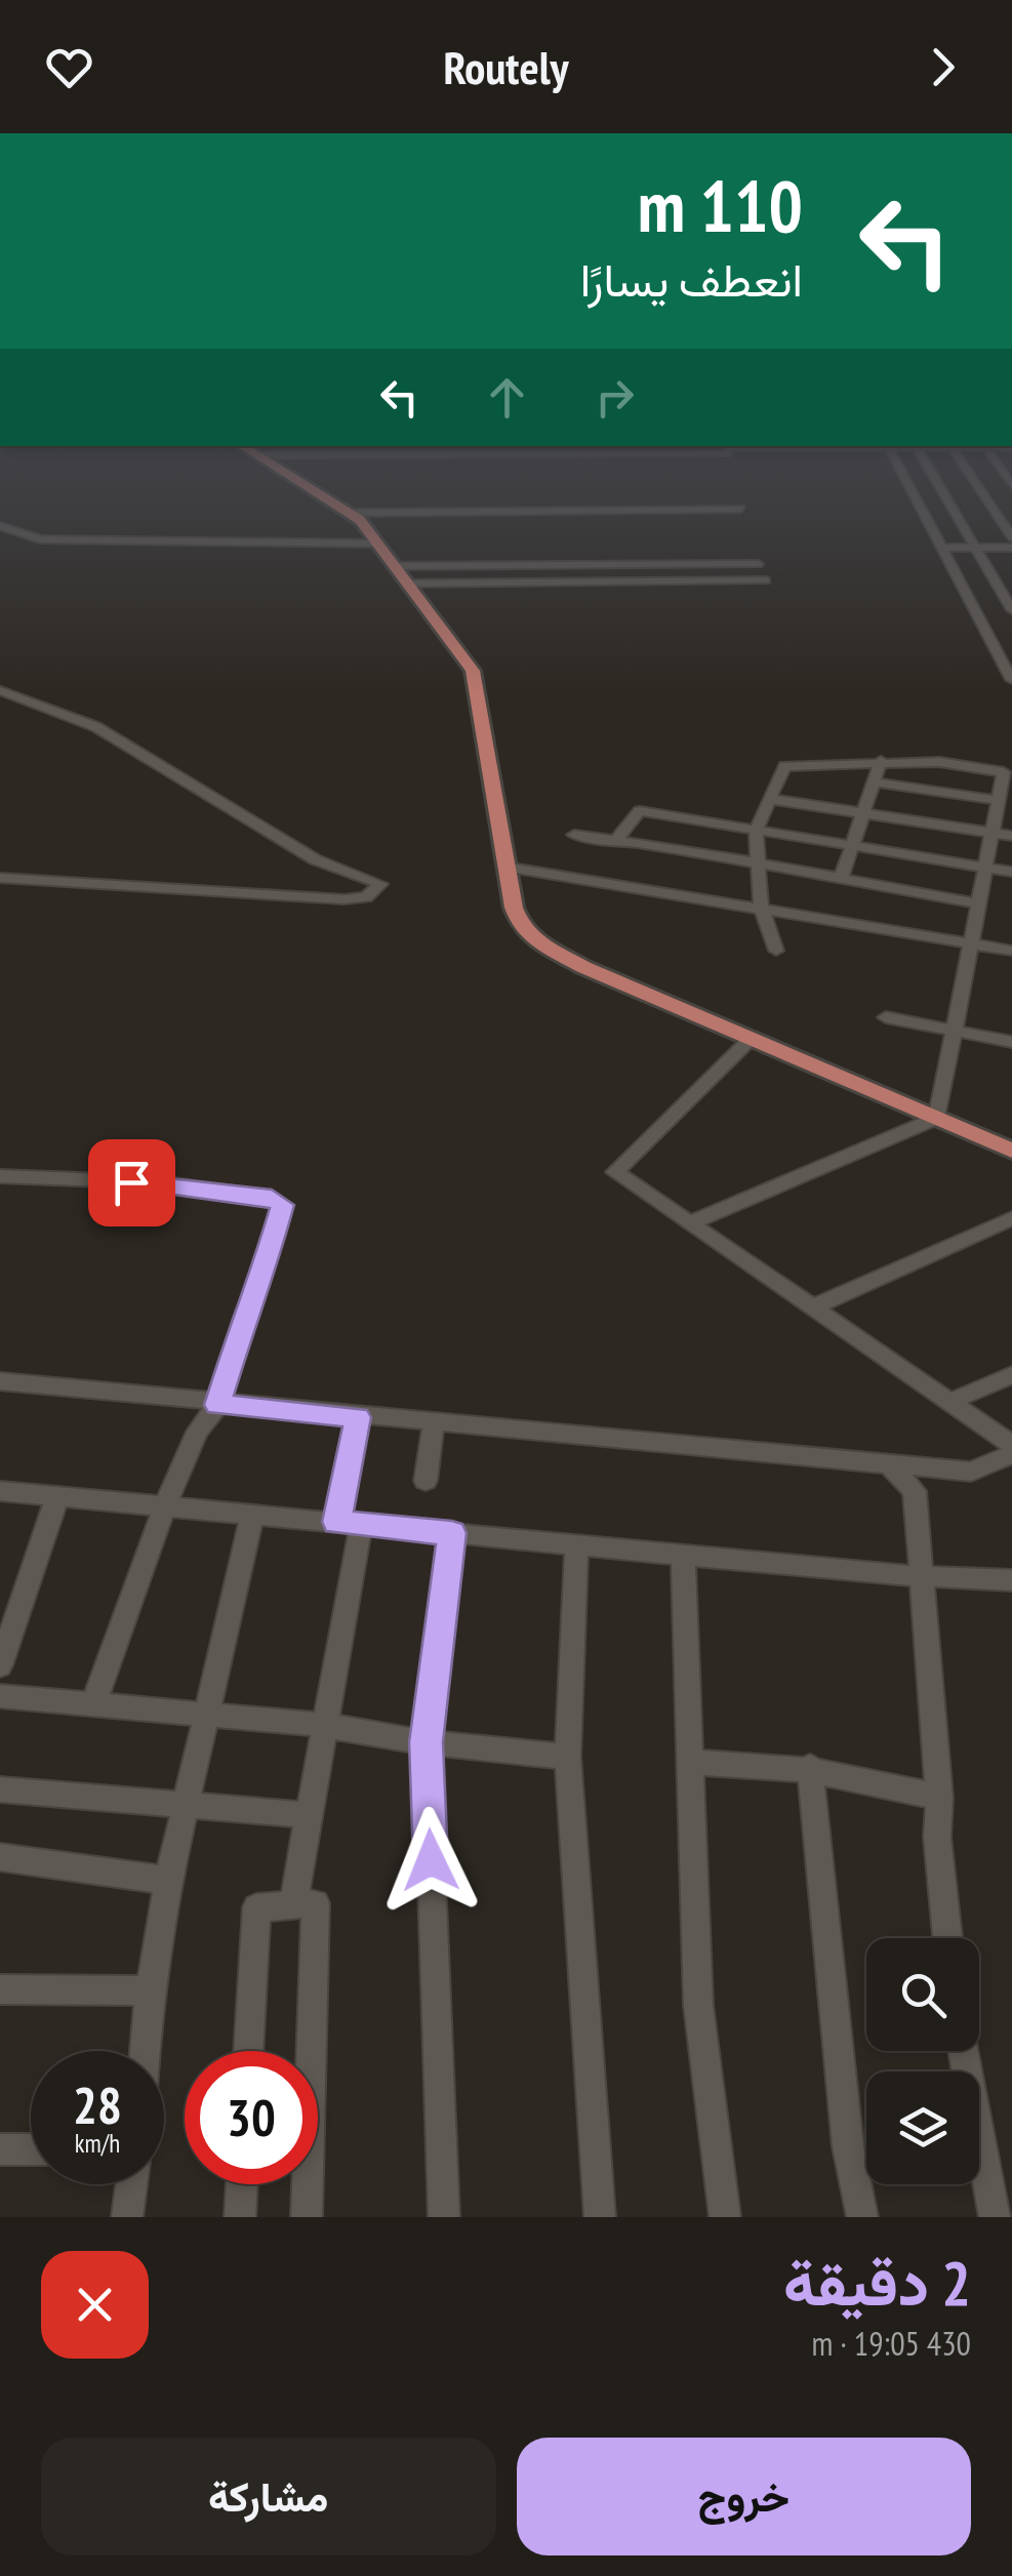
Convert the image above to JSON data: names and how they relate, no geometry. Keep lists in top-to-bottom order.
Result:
{
  "page": {
    "header": "Routely",
    "turn": ["110 m", "انعطف يسارًا"],
    "speed": "28 km/h",
    "limit": "30",
    "heading": ["2 دقيقة", "430 m · 19:05"],
    "buttons": ["خروج", "مشاركة"]
  }
}
